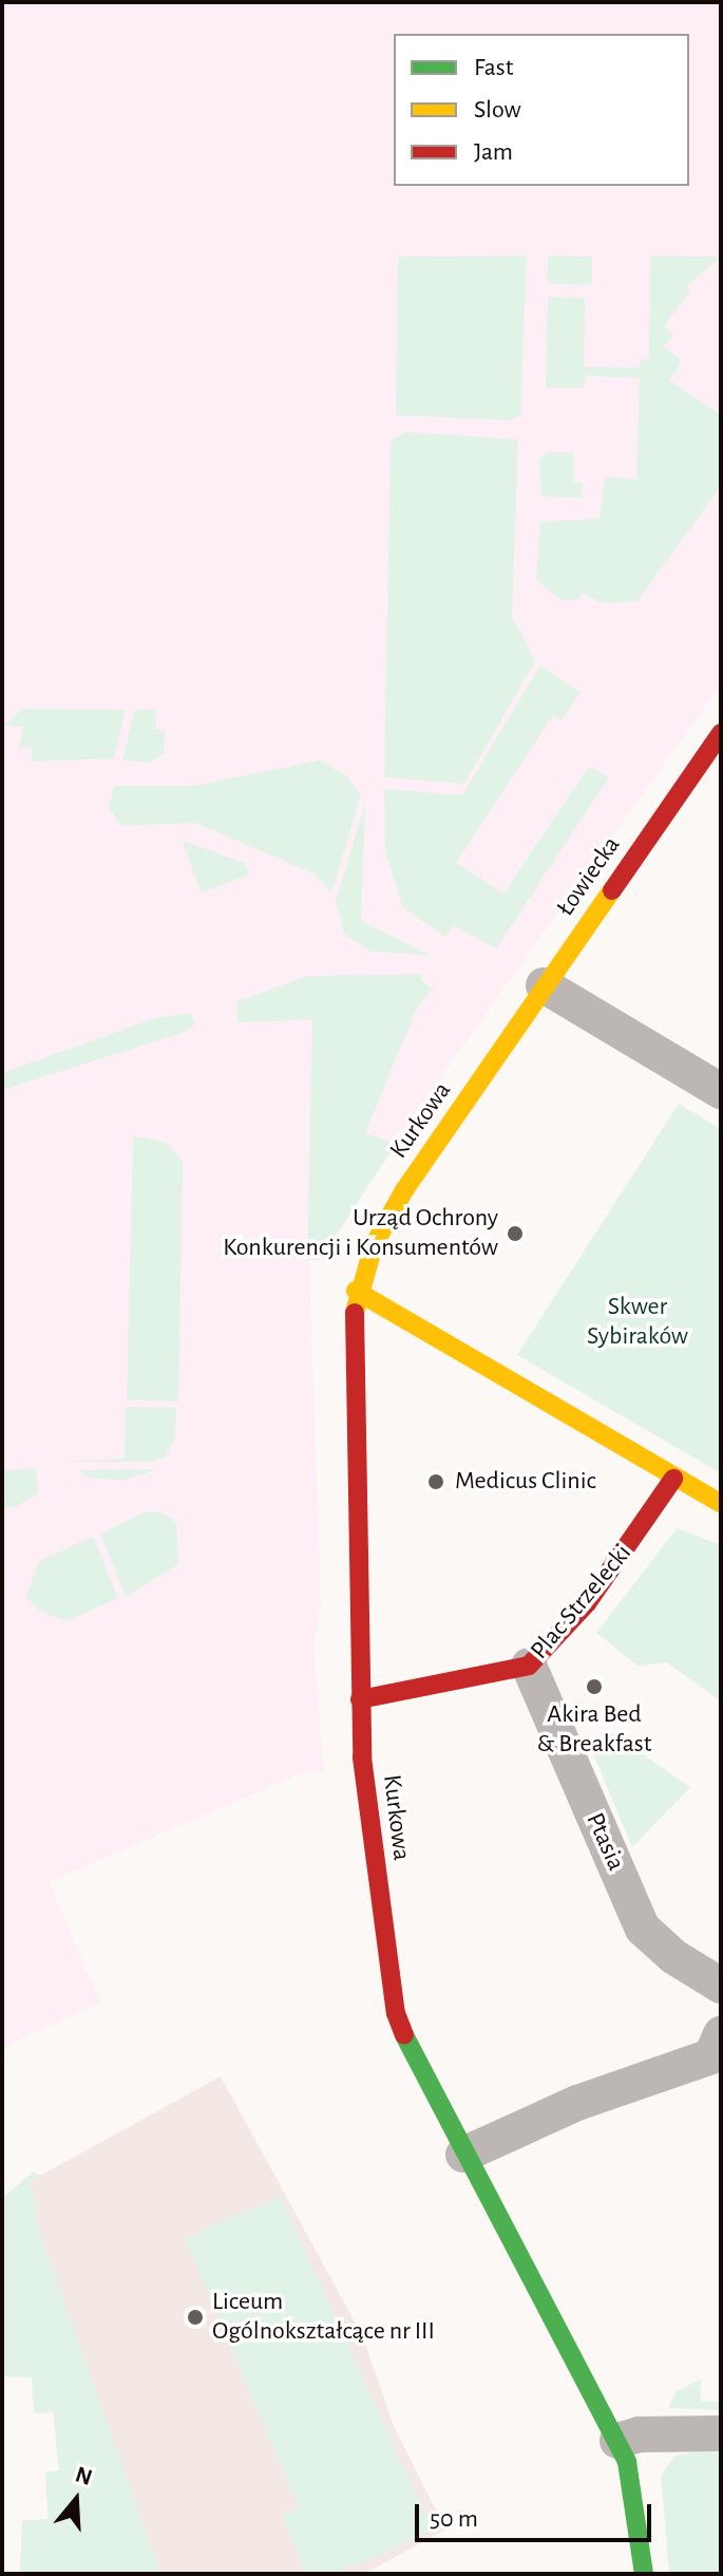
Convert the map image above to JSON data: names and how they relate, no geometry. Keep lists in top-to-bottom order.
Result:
{
  "streets": {
    "main road": ["Łowiecka", "Kurkowa", "Plac Strzelecki"],
    "street": ["Ptasia"]
  },
  "crossings": [
    ["Łowiecka", "Kurkowa"],
    ["Kurkowa", "Plac Strzelecki"],
    ["Plac Strzelecki", "Ptasia"]
  ],
  "parks": ["Skwer Sybiraków"],
  "places": [
    "Urząd Ochrony Konkurencji i Konsumentów",
    "Medicus Clinic",
    "Akira Bed & Breakfast",
    "Liceum Ogólnokształcące nr III"
  ],
  "legend": ["Fast", "Slow", "Jam"],
  "scale_bar": "50 m",
  "north": "top"
}
